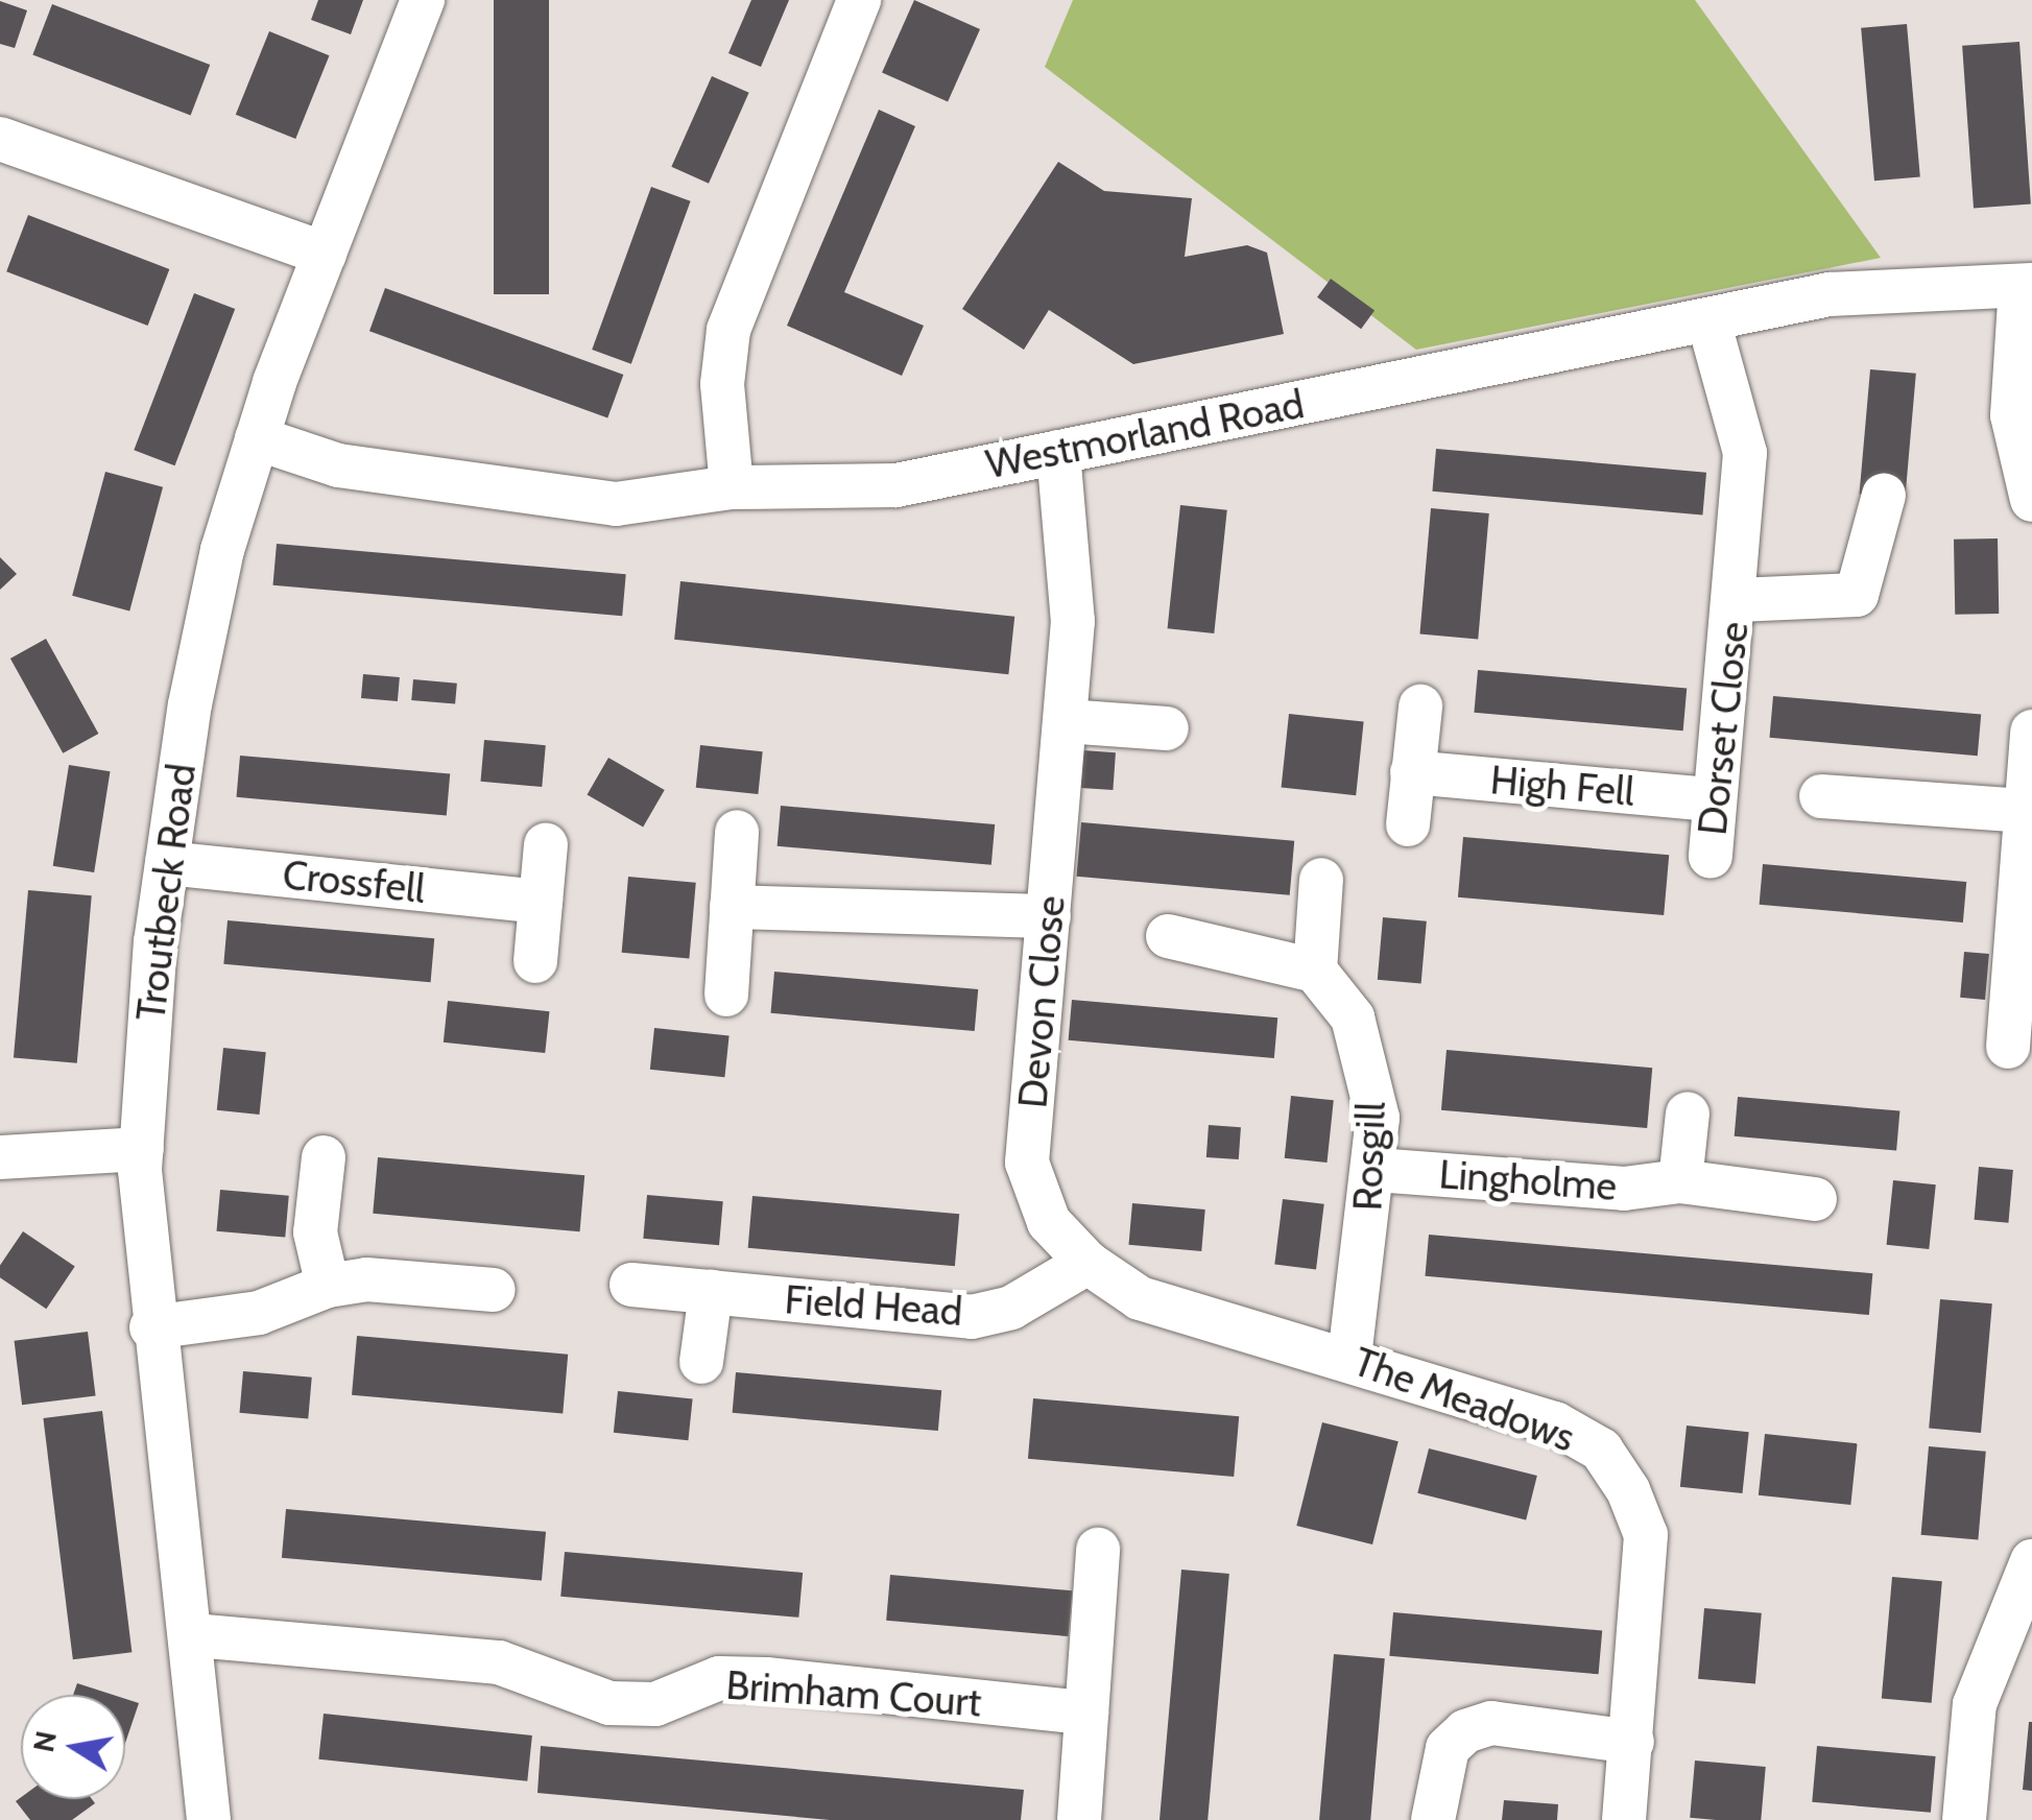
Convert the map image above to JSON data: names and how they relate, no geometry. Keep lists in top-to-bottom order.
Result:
{
  "streets": {
    "street": [
      "Westmorland Road",
      "Dorset Close",
      "High Fell",
      "Crossfell",
      "Troutbeck Road",
      "Devon Close",
      "Rosgill",
      "Lingholme",
      "Field Head",
      "The Meadows",
      "Brimham Court"
    ]
  },
  "crossings": [
    ["Westmorland Road", "Dorset Close"],
    ["Westmorland Road", "Troutbeck Road"],
    ["Westmorland Road", "Devon Close"],
    ["Dorset Close", "High Fell"],
    ["Crossfell", "Troutbeck Road"],
    ["Troutbeck Road", "Brimham Court"],
    ["Devon Close", "Field Head"],
    ["Devon Close", "The Meadows"],
    ["Rosgill", "Lingholme"],
    ["Rosgill", "The Meadows"],
    ["Field Head", "The Meadows"]
  ],
  "north": "left"
}
